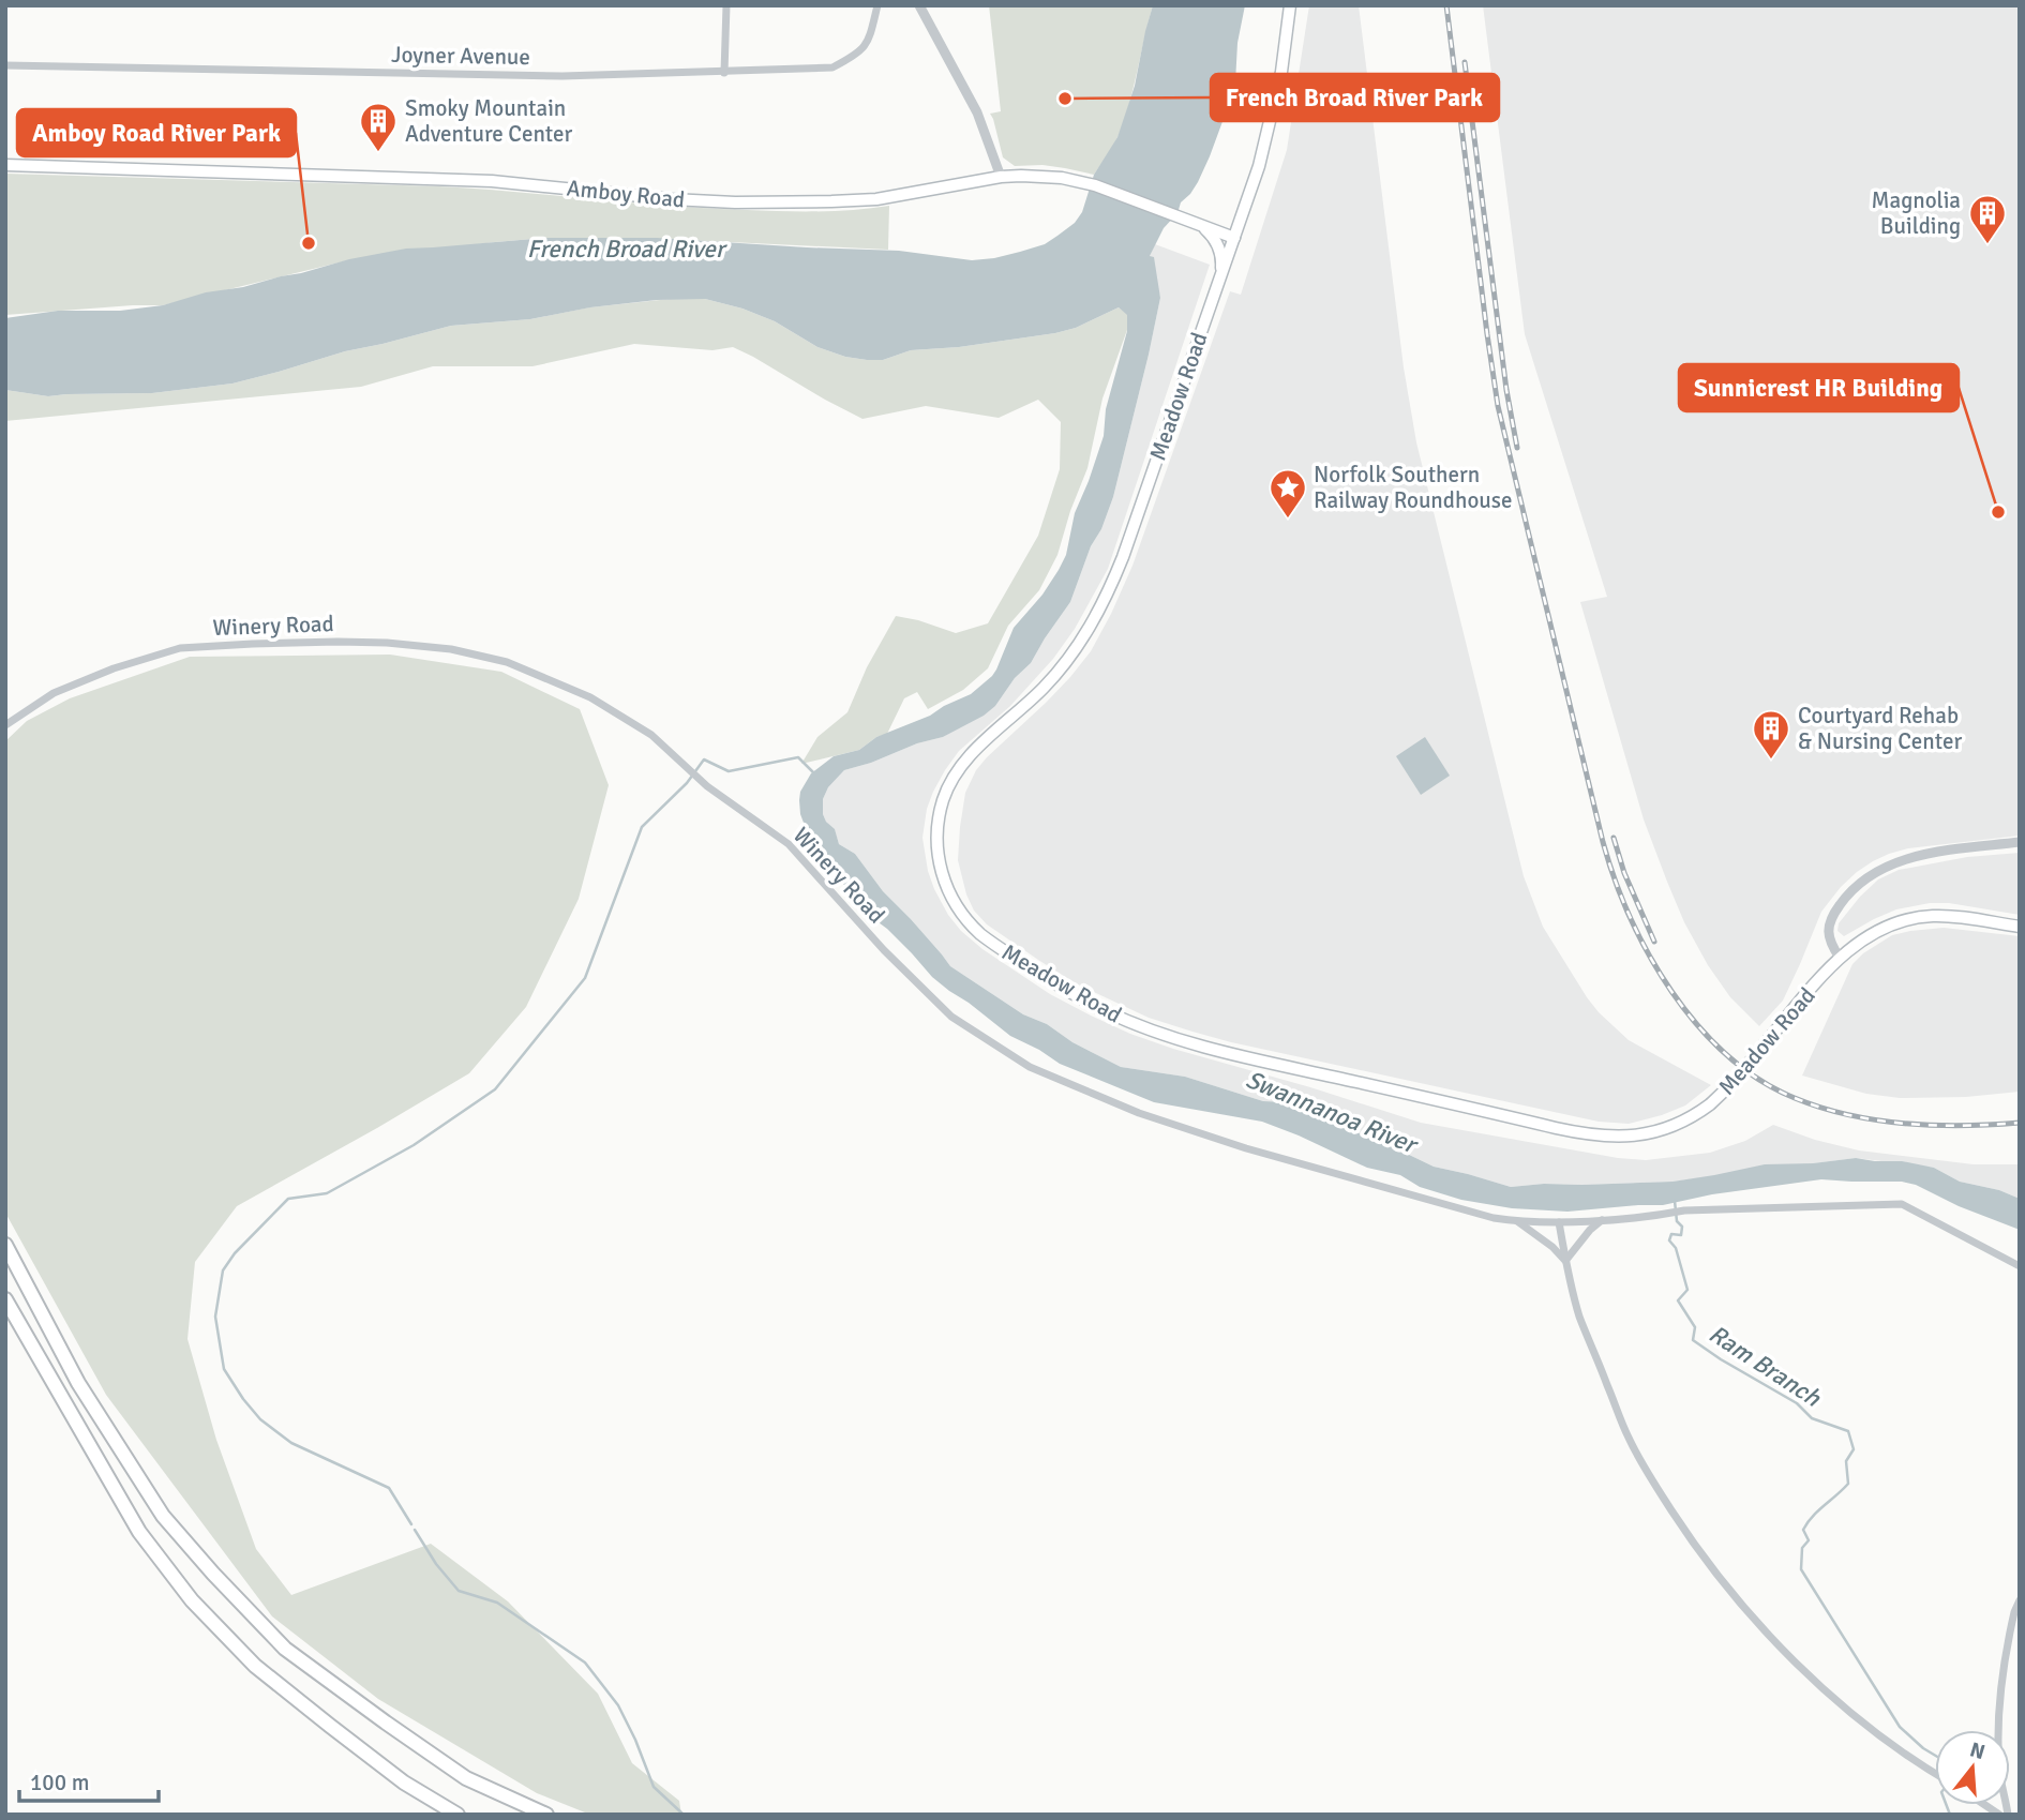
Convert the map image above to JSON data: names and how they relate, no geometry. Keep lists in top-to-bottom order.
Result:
{
  "streets": {
    "main road": ["Amboy Road", "Meadow Road"],
    "street": ["Joyner Avenue", "Winery Road"]
  },
  "crossings": [
    ["Amboy Road", "Meadow Road"]
  ],
  "water": ["French Broad River", "Swannanoa River", "Ram Branch"],
  "places": {
    "other": ["French Broad River Park", "Amboy Road River Park", "Sunnicrest HR Building"],
    "building": ["Smoky Mountain Adventure Center", "Magnolia Building", "Courtyard Rehab & Nursing Center"],
    "place": ["Norfolk Southern Railway Roundhouse"]
  },
  "scale_bar": "100 m",
  "north": "top"
}
